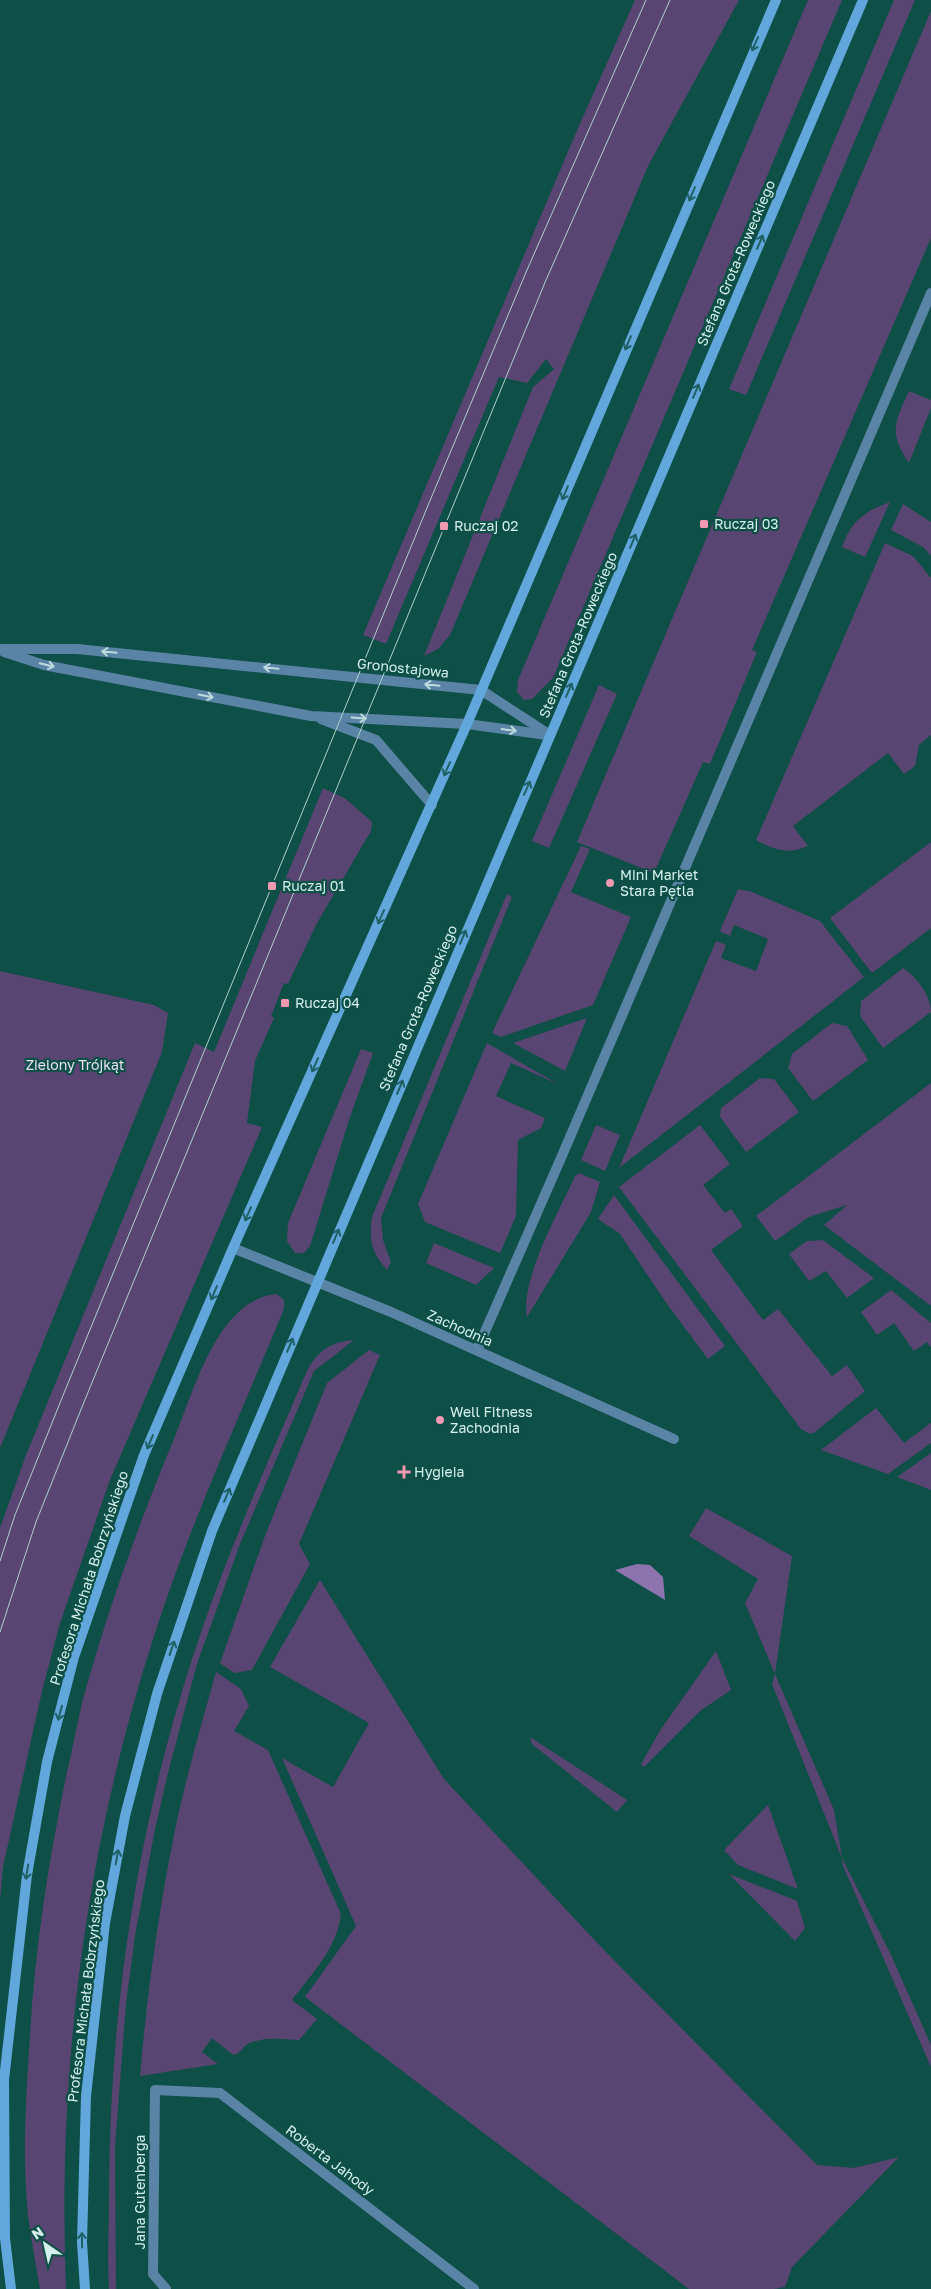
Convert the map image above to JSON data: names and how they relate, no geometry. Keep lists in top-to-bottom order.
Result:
{
  "streets": {
    "main road": ["Stefana Grota-Roweckiego", "Profesora Michała Bobrzyńskiego"],
    "street": [
      "Gronostajowa",
      "Zachodnia",
      "Roberta Jahody",
      "Jana Gutenberga"
    ]
  },
  "crossings": [
    ["Stefana Grota-Roweckiego", "Gronostajowa"],
    ["Stefana Grota-Roweckiego", "Zachodnia"],
    ["Stefana Grota-Roweckiego", "Profesora Michała Bobrzyńskiego"],
    ["Zachodnia", "Profesora Michała Bobrzyńskiego"],
    ["Roberta Jahody", "Jana Gutenberga"]
  ],
  "parks": ["Zielony Trójkąt"],
  "places": {
    "transit": [
      "Ruczaj 03",
      "Ruczaj 02",
      "Ruczaj 01",
      "Ruczaj 04"
    ],
    "other": ["Mini Market Stara Pętla", "Well Fitness Zachodnia"],
    "health": ["Hygieia"]
  },
  "north": "top left"
}
